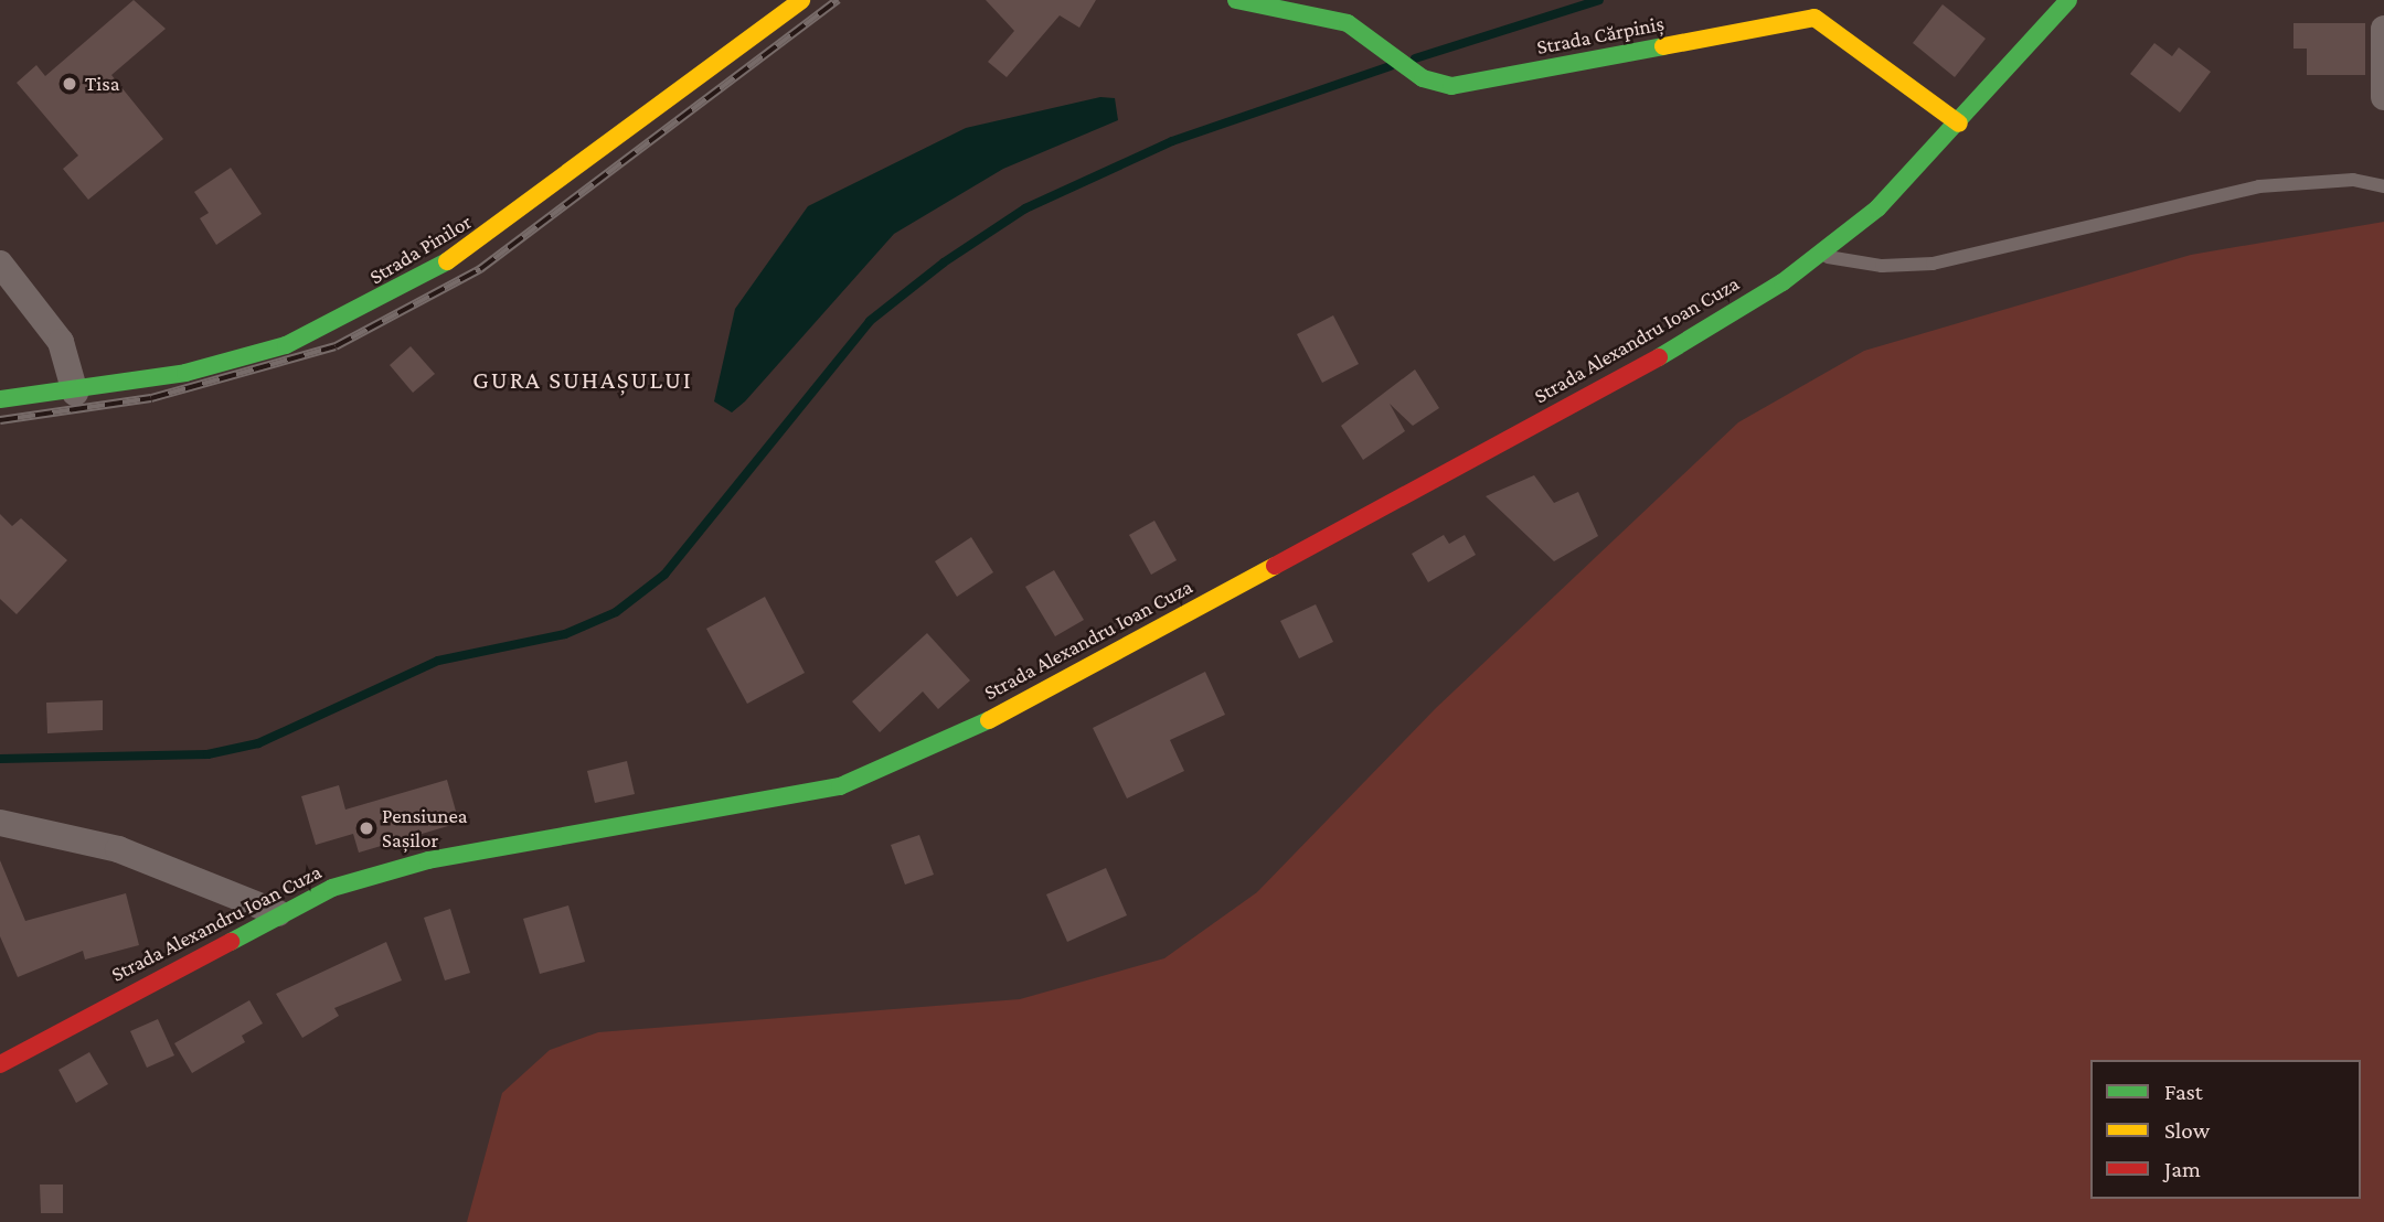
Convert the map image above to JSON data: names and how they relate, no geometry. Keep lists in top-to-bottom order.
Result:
{
  "streets": {
    "main road": ["Strada Cărpiniș", "Strada Pinilor", "Strada Alexandru Ioan Cuza"]
  },
  "crossings": [
    ["Strada Cărpiniș", "Strada Alexandru Ioan Cuza"]
  ],
  "districts": ["GURA SUHAȘULUI"],
  "places": ["Tisa", "Pensiunea Sașilor"],
  "legend": ["Fast", "Slow", "Jam"]
}
